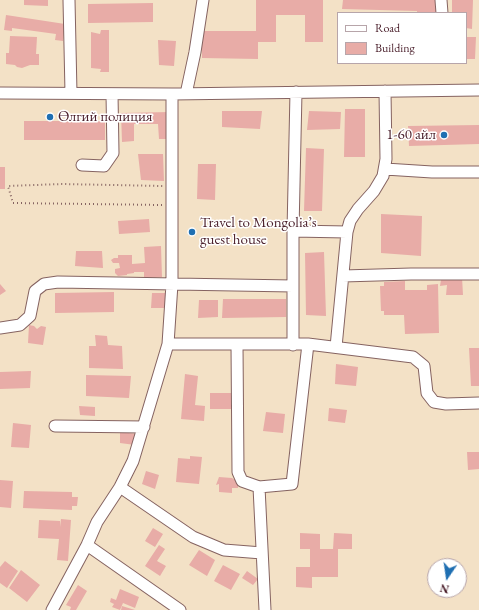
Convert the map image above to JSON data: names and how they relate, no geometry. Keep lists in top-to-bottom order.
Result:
{
  "places": ["Өлгий полиция", "1-60 айл", "Travel to Mongolia’s guest house"],
  "legend": ["Road", "Building"],
  "north": "bottom"
}
